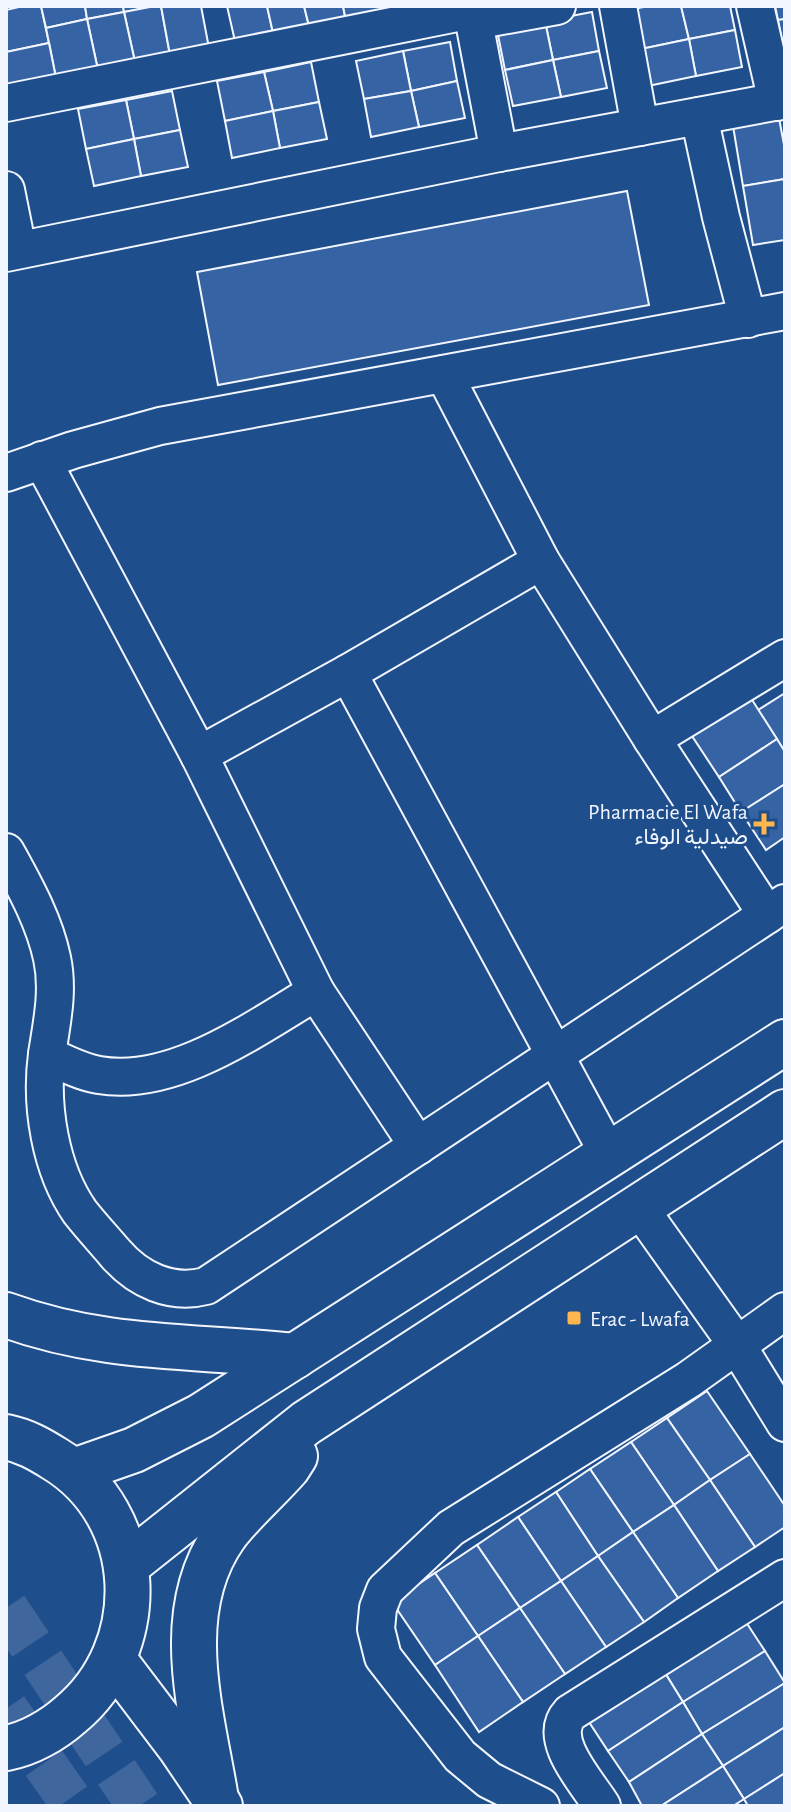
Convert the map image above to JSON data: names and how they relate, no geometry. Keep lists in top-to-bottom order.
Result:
{
  "places": {
    "health": ["Pharmacie El Wafa صيدلية الوفاء"],
    "transit": ["Erac - Lwafa"]
  }
}
